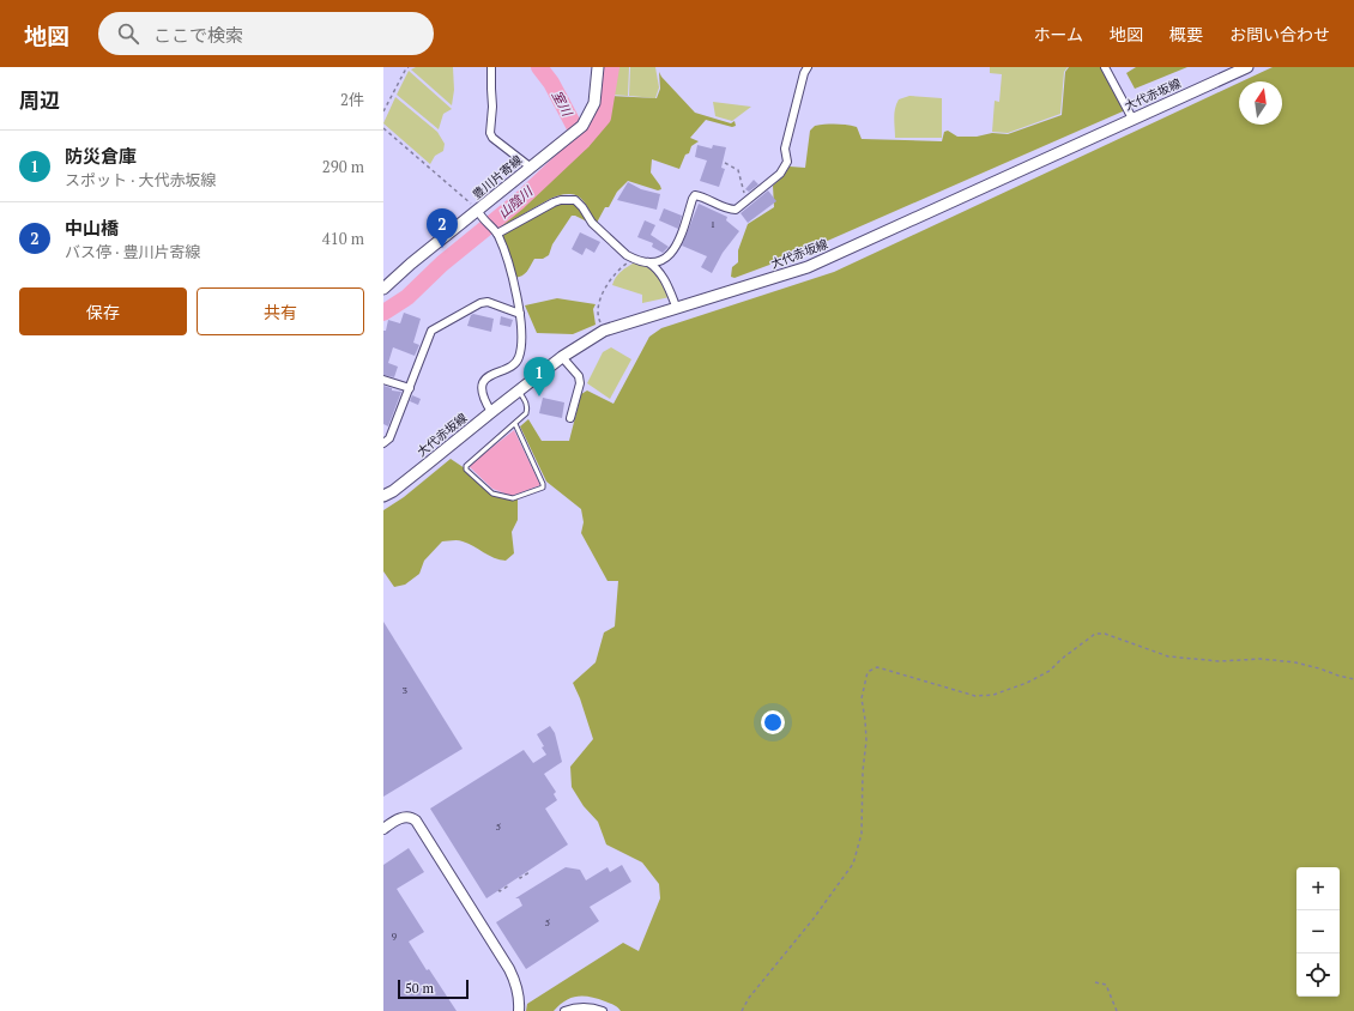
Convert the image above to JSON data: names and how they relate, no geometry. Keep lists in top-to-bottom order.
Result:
{
  "streets": {
    "main road": ["大代赤坂線", "豊川片寄線"]
  },
  "water": ["室川", "山陰川"],
  "house_numbers": [
    "1",
    "3",
    "5",
    "5",
    "9"
  ],
  "scale_bar": "50 m",
  "north": "top",
  "page": {
    "header": "地図",
    "search": "ここで検索",
    "nav": [
      "ホーム",
      "地図",
      "概要",
      "お問い合わせ"
    ],
    "heading": ["周辺", "2件"],
    "list": [
      {
        "mark": "1",
        "name": "防災倉庫",
        "note": "スポット · 大代赤坂線",
        "value": "290 m"
      },
      {
        "mark": "2",
        "name": "中山橋",
        "note": "バス停 · 豊川片寄線",
        "value": "410 m"
      }
    ],
    "pins": ["2", "1"],
    "buttons": ["保存", "共有"],
    "map_buttons": ["+", "−"],
    "scale": "50 m"
  }
}
